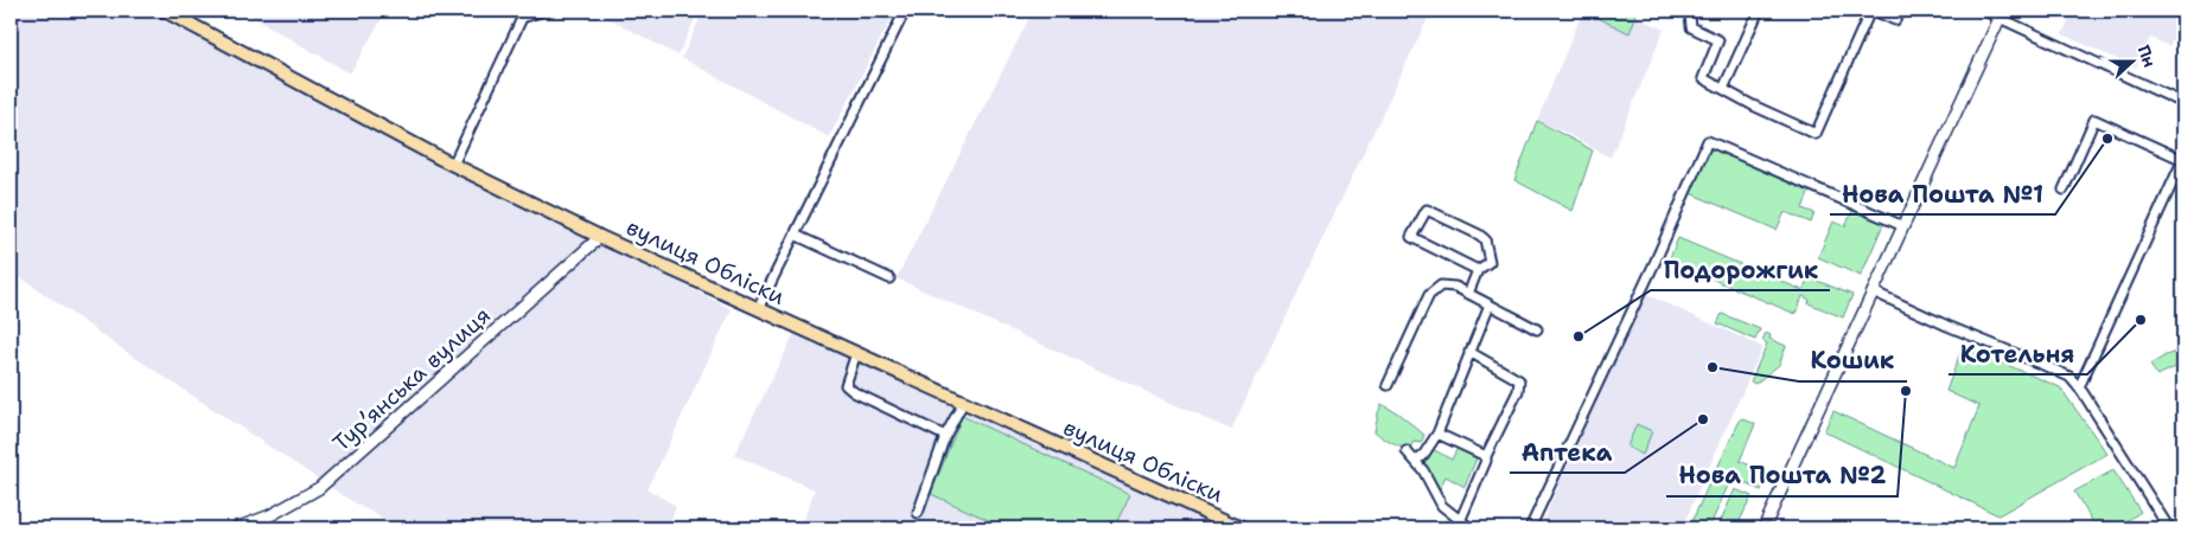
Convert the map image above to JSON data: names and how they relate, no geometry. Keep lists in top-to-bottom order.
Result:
{
  "streets": {
    "main road": ["вулиця Обліски", "Турʼянська вулиця"]
  },
  "crossings": [
    ["вулиця Обліски", "Турʼянська вулиця"]
  ],
  "places": [
    "Нова Пошта №1",
    "Котельня",
    "Подорожгик",
    "Кошик",
    "Нова Пошта №2",
    "Аптека"
  ],
  "north": "right"
}
